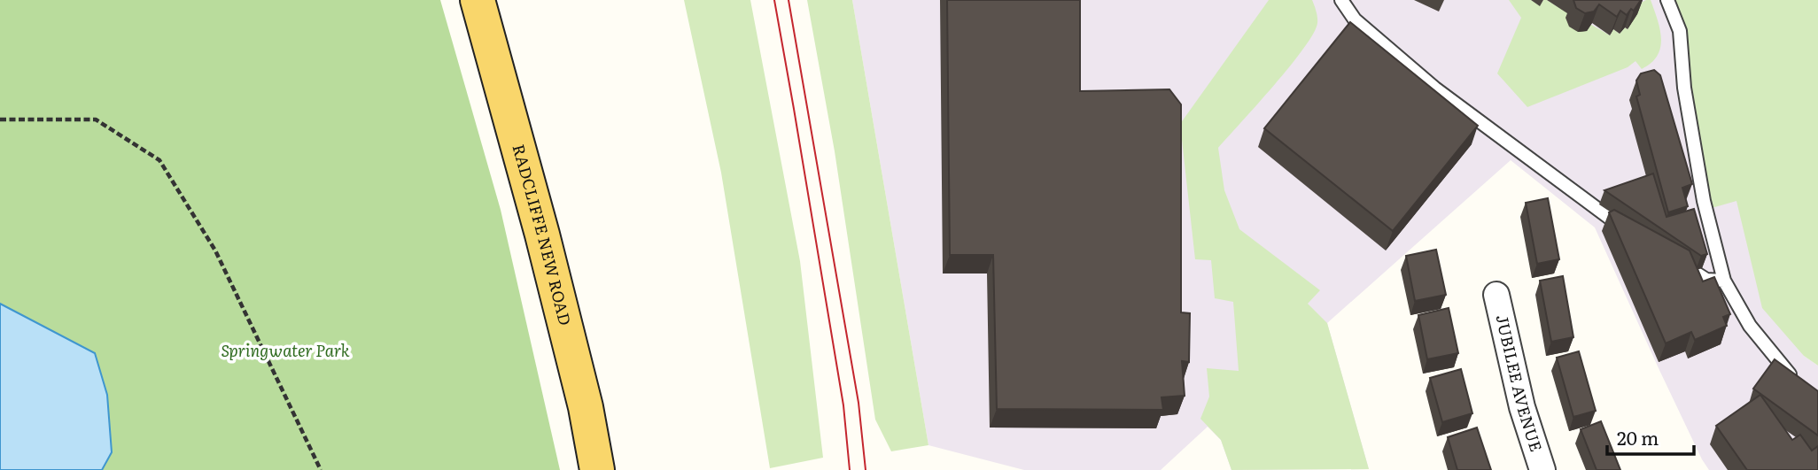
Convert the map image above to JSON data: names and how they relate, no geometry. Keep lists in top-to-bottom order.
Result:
{
  "streets": {
    "main road": ["RADCLIFFE NEW ROAD"],
    "street": ["JUBILEE AVENUE"]
  },
  "parks": ["Springwater Park"],
  "scale_bar": "20 m"
}
